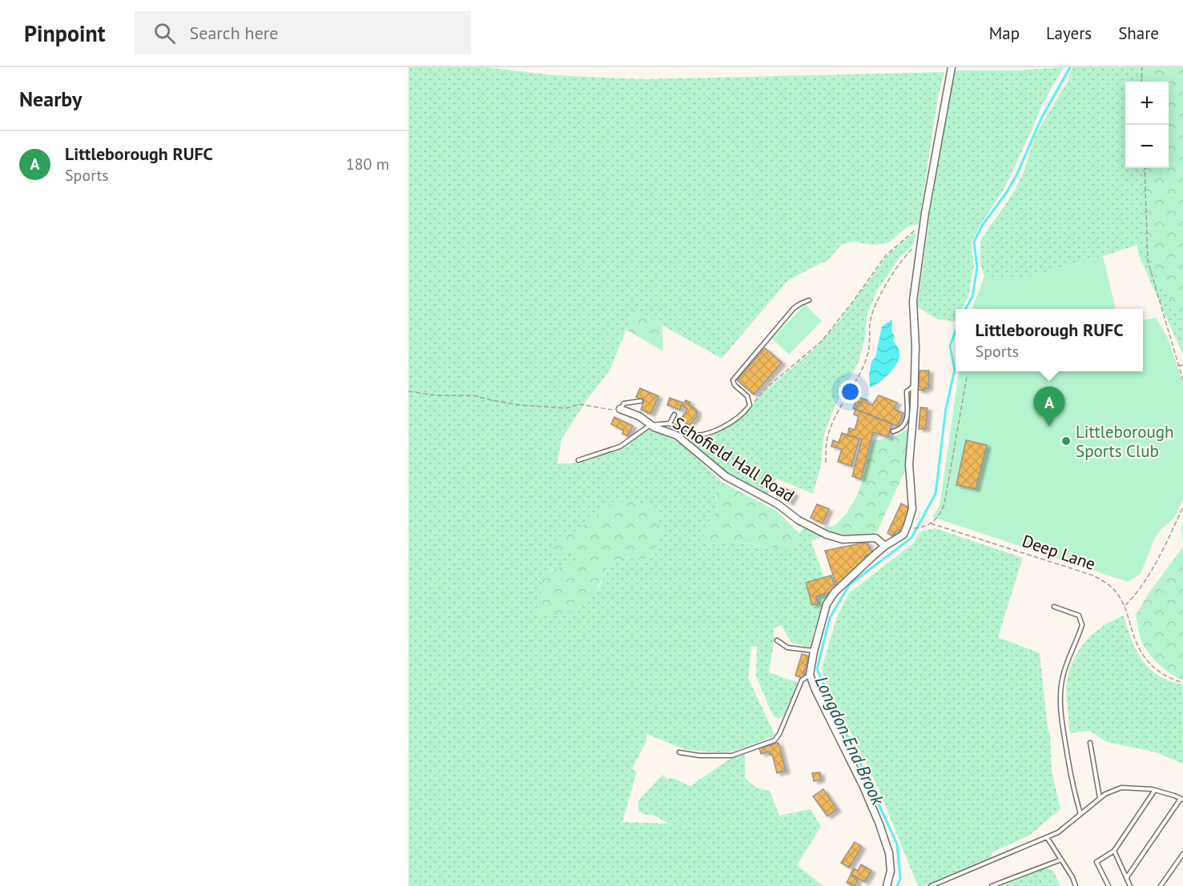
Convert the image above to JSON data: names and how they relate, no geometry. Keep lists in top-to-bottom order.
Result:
{
  "streets": {
    "street": ["Schofield Hall Road"],
    "path": ["Deep Lane"]
  },
  "water": ["Longdon End Brook"],
  "places": ["Littleborough Sports Club"],
  "page": {
    "header": "Pinpoint",
    "search": "Search here",
    "nav": ["Map", "Layers", "Share"],
    "heading": "Nearby",
    "map_buttons": ["+", "−"],
    "list": [
      {
        "mark": "A",
        "name": "Littleborough RUFC",
        "note": "Sports",
        "value": "180 m"
      }
    ],
    "popup": ["Littleborough RUFC", "Sports"],
    "pins": "A"
  }
}
